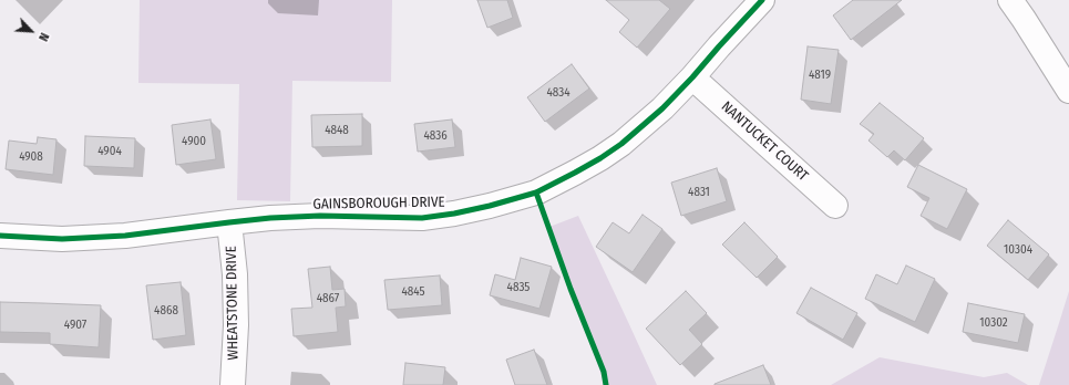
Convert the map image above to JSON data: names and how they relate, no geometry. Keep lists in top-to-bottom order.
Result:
{
  "streets": {
    "street": ["NANTUCKET COURT", "GAINSBOROUGH DRIVE", "WHEATSTONE DRIVE"]
  },
  "crossings": [
    ["NANTUCKET COURT", "GAINSBOROUGH DRIVE"],
    ["GAINSBOROUGH DRIVE", "WHEATSTONE DRIVE"]
  ],
  "house_numbers": [
    "4819",
    "4834",
    "4848",
    "4836",
    "4900",
    "4904",
    "4908",
    "4831",
    "10304",
    "4835",
    "4845",
    "4867",
    "4868",
    "10302",
    "4907"
  ],
  "north": "bottom right"
}
